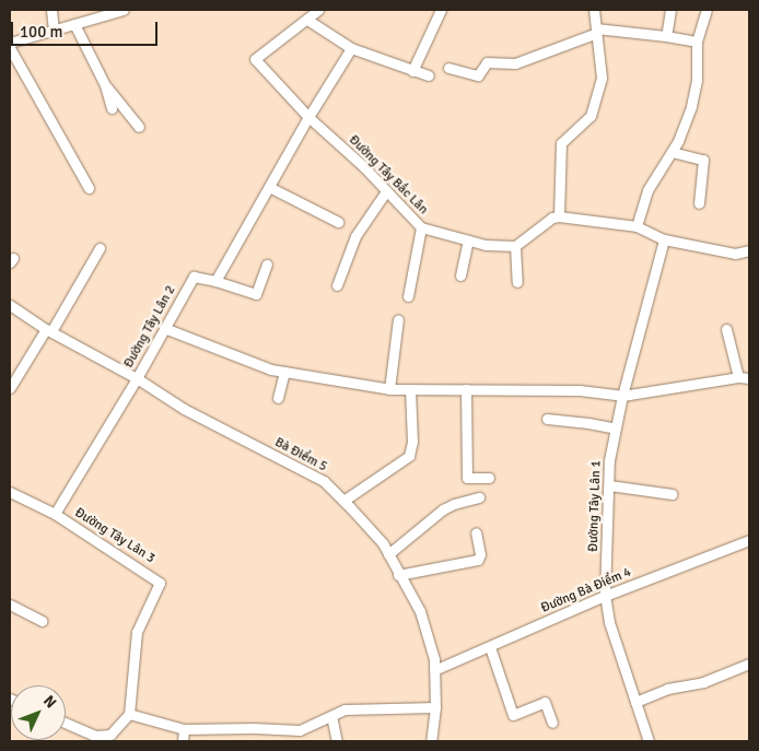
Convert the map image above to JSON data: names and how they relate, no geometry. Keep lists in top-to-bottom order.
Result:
{
  "streets": {
    "street": [
      "Đường Tây Bắc Lân",
      "Đường Tây Lân 2",
      "Bà Điểm 5",
      "Đường Tây Lân 1",
      "Đường Tây Lân 3",
      "Đường Bà Điểm 4"
    ]
  },
  "crossings": [
    ["Đường Tây Lân 2", "Bà Điểm 5"],
    ["Đường Tây Lân 2", "Đường Tây Lân 3"],
    ["Bà Điểm 5", "Đường Bà Điểm 4"],
    ["Đường Tây Lân 1", "Đường Bà Điểm 4"]
  ],
  "scale_bar": "100 m",
  "north": "top right"
}
